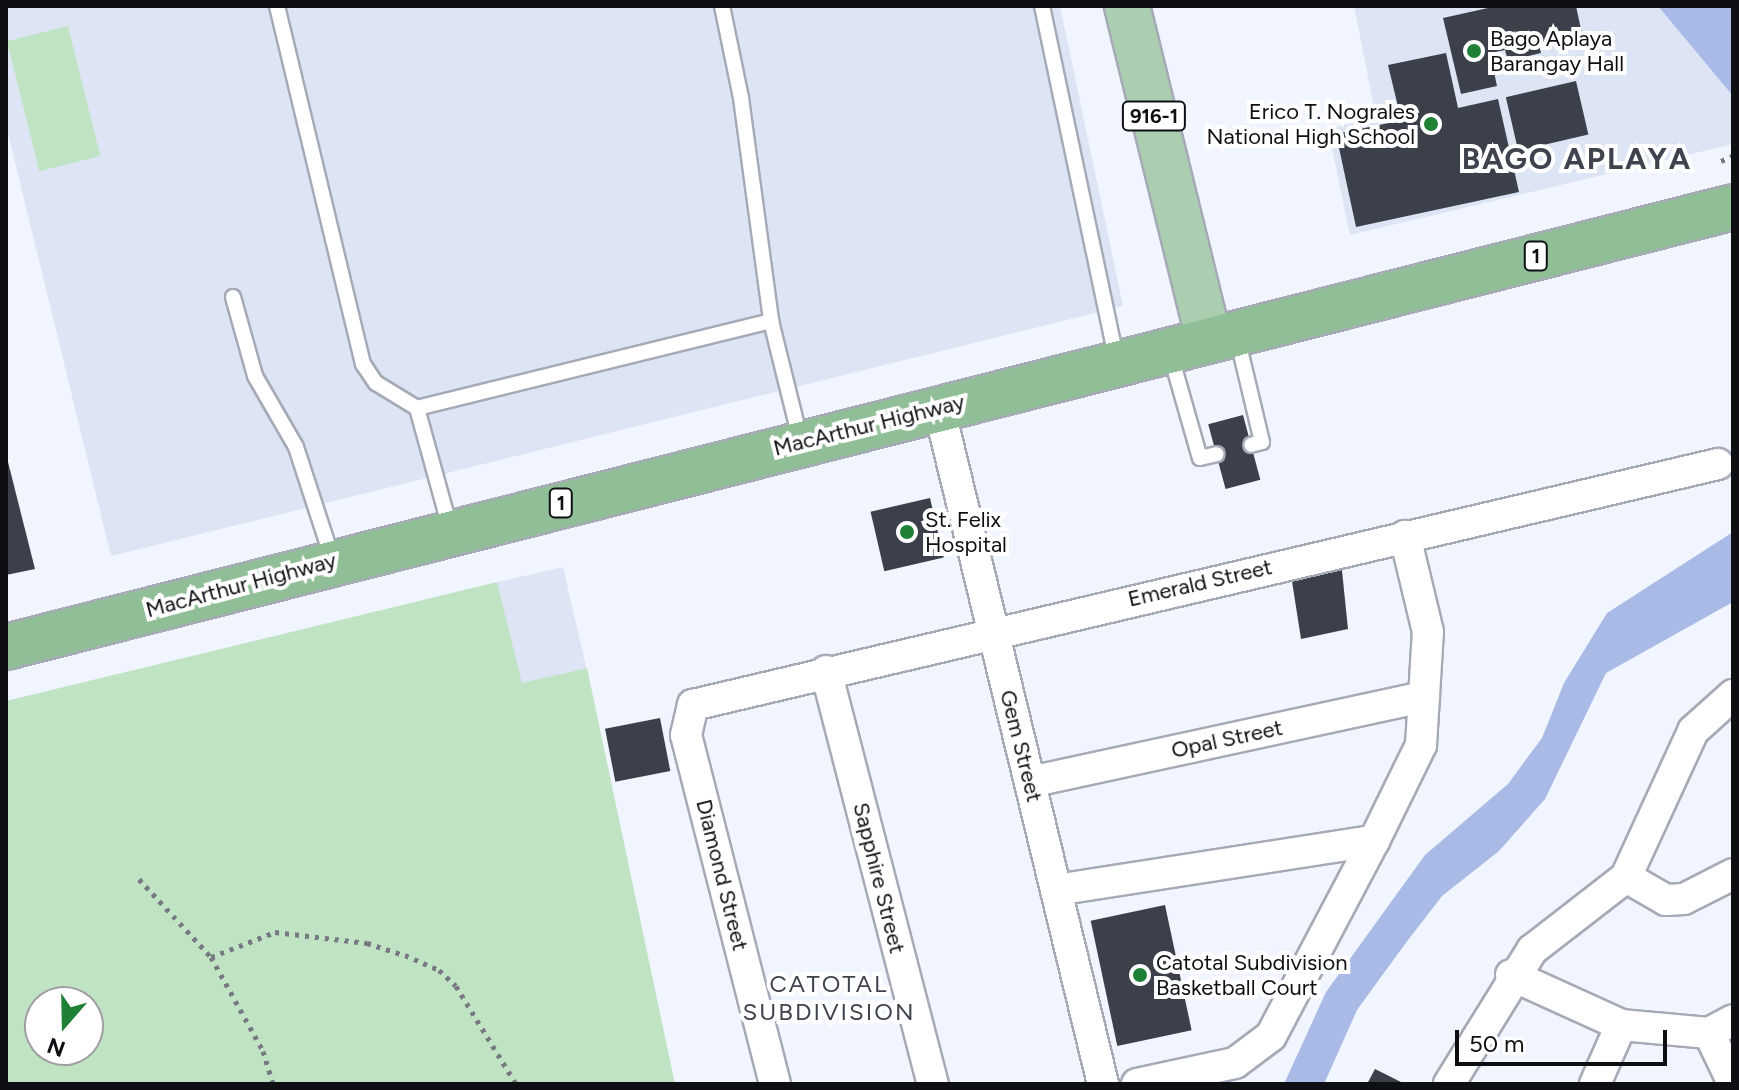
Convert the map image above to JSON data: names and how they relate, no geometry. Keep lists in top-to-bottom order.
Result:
{
  "streets": {
    "highway": ["1", "MacArthur Highway"],
    "main road": ["916-1"],
    "street": [
      "Emerald Street",
      "Opal Street",
      "Gem Street",
      "Diamond Street",
      "Sapphire Street"
    ]
  },
  "crossings": [
    ["916-1", "MacArthur Highway"],
    ["MacArthur Highway", "Gem Street"],
    ["Emerald Street", "Gem Street"],
    ["Emerald Street", "Diamond Street"],
    ["Emerald Street", "Sapphire Street"],
    ["Opal Street", "Gem Street"]
  ],
  "districts": ["BAGO APLAYA", "CATOTAL SUBDIVISION"],
  "places": [
    "Bago Aplaya Barangay Hall",
    "Erico T. Nograles National High School",
    "St. Felix Hospital",
    "Catotal Subdivision Basketball Court"
  ],
  "scale_bar": "50 m",
  "north": "bottom"
}
